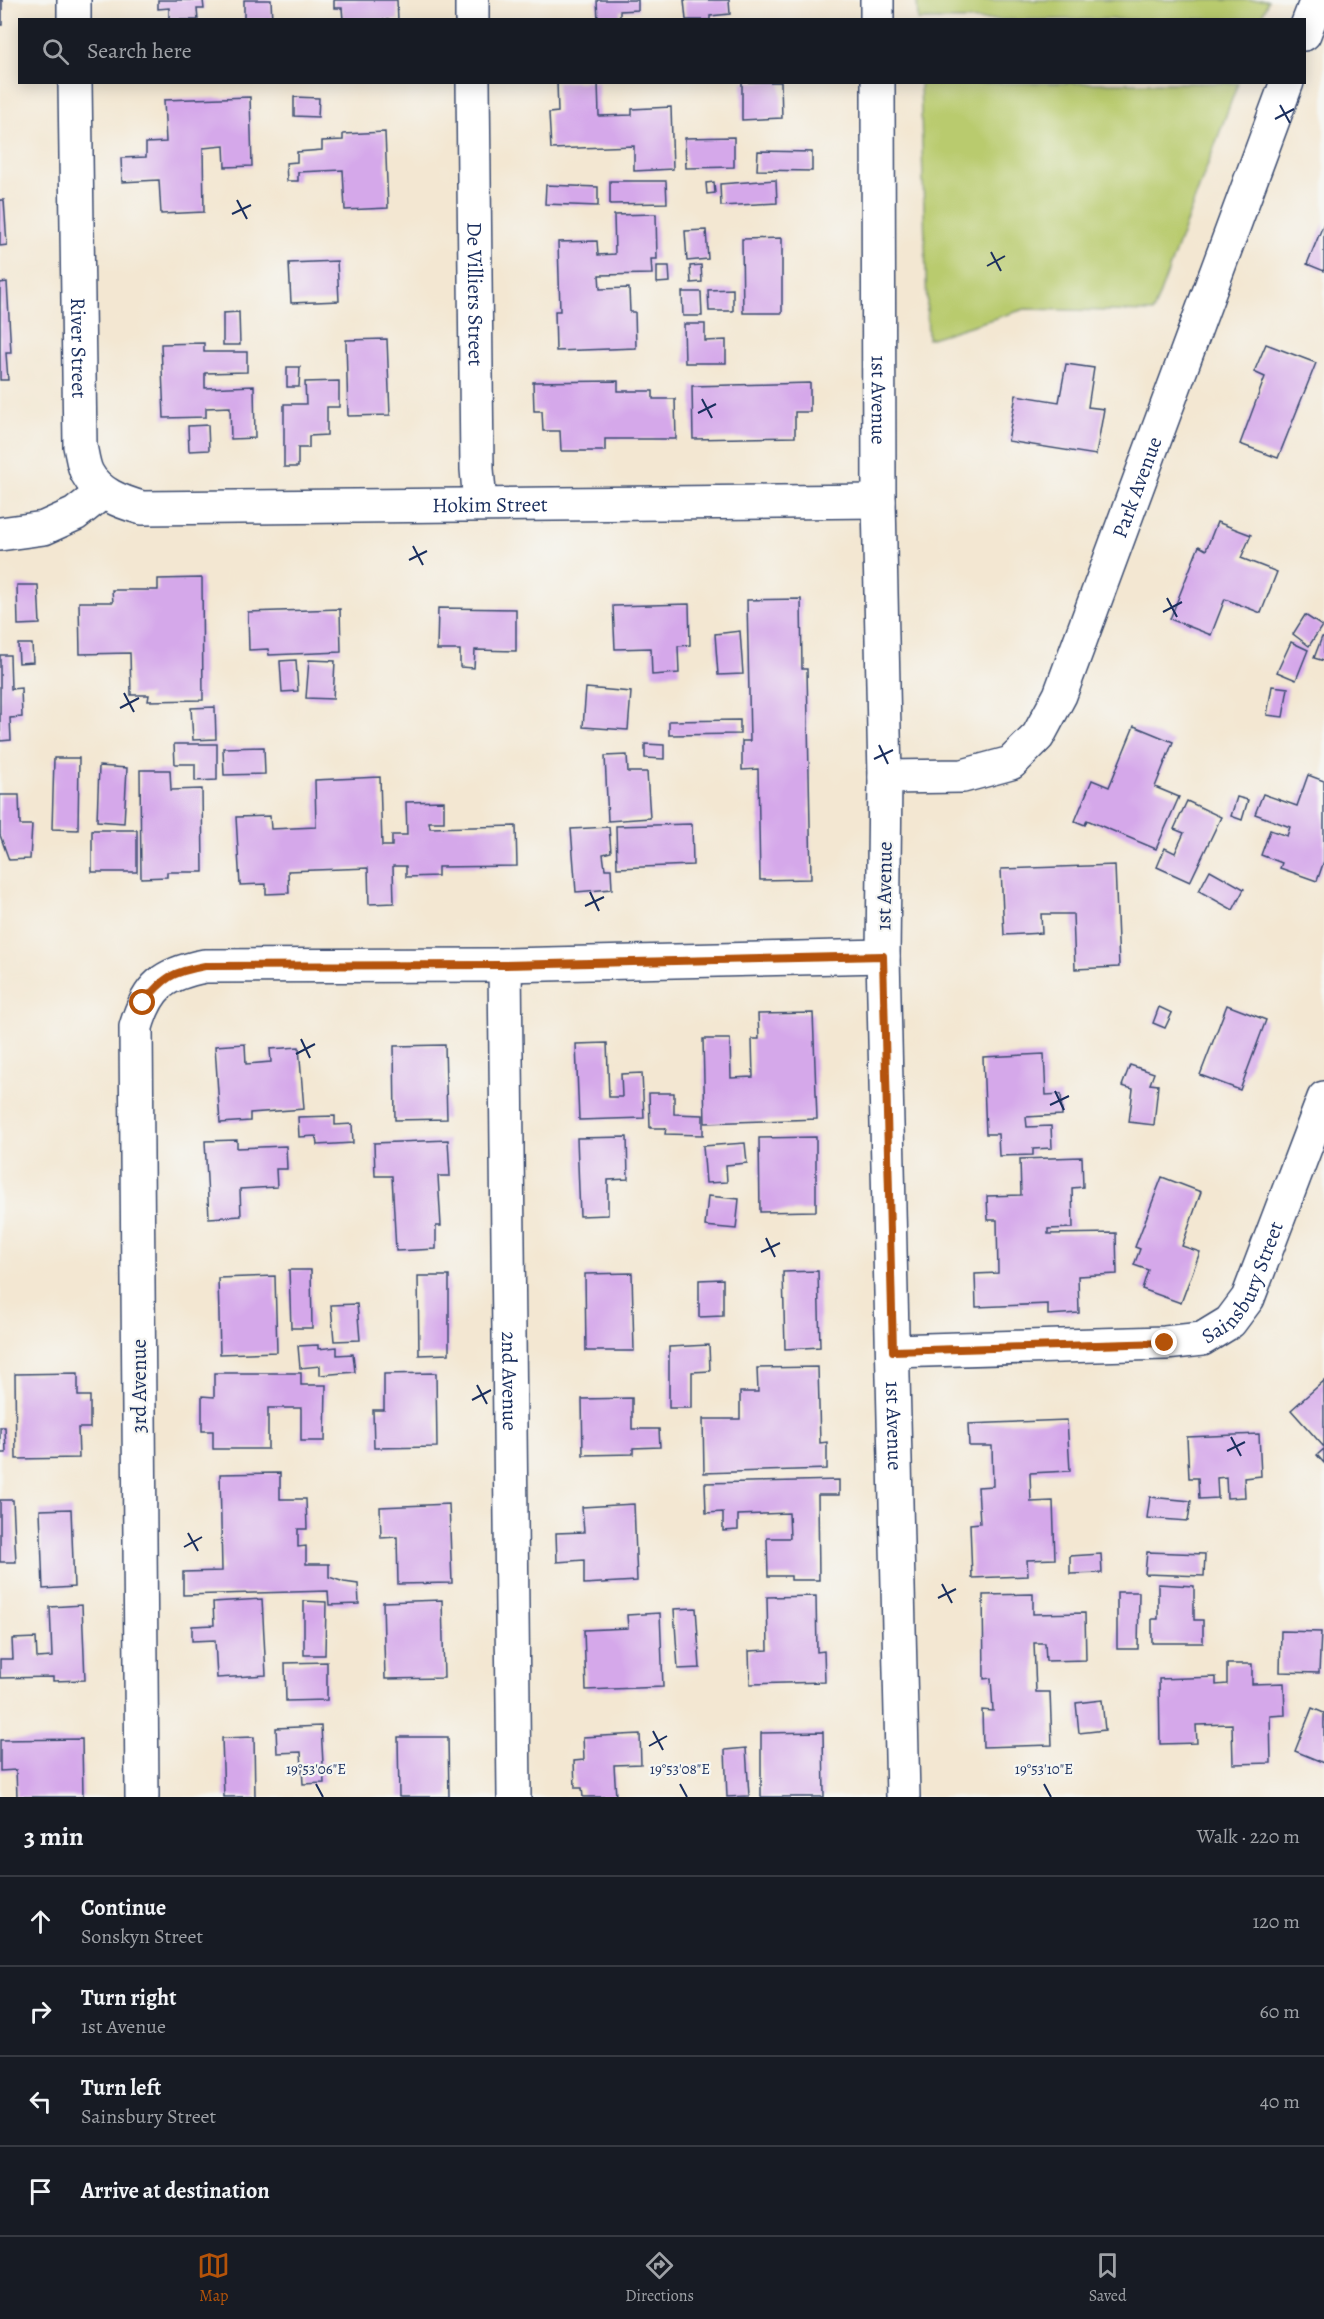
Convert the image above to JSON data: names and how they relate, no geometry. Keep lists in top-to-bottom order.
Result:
{
  "streets": {
    "street": [
      "De Villiers Street",
      "River Street",
      "1st Avenue",
      "Park Avenue",
      "Hokim Street",
      "Sainsbury Street",
      "2nd Avenue",
      "3rd Avenue"
    ]
  },
  "crossings": [
    ["De Villiers Street", "Hokim Street"],
    ["River Street", "Hokim Street"],
    ["1st Avenue", "Park Avenue"],
    ["1st Avenue", "Hokim Street"],
    ["1st Avenue", "Sainsbury Street"],
    ["2nd Avenue", "3rd Avenue"]
  ],
  "page": {
    "search": "Search here",
    "heading": ["3 min", "Walk · 220 m"],
    "list": [
      ["Continue", "Sonskyn Street", "120 m"],
      ["Turn right", "1st Avenue", "60 m"],
      ["Turn left", "Sainsbury Street", "40 m"],
      "Arrive at destination"
    ],
    "nav": ["Map", "Directions", "Saved"]
  },
  "coordinates": ["19°53'06\"E", "19°53'08\"E", "19°53'10\"E"]
}
